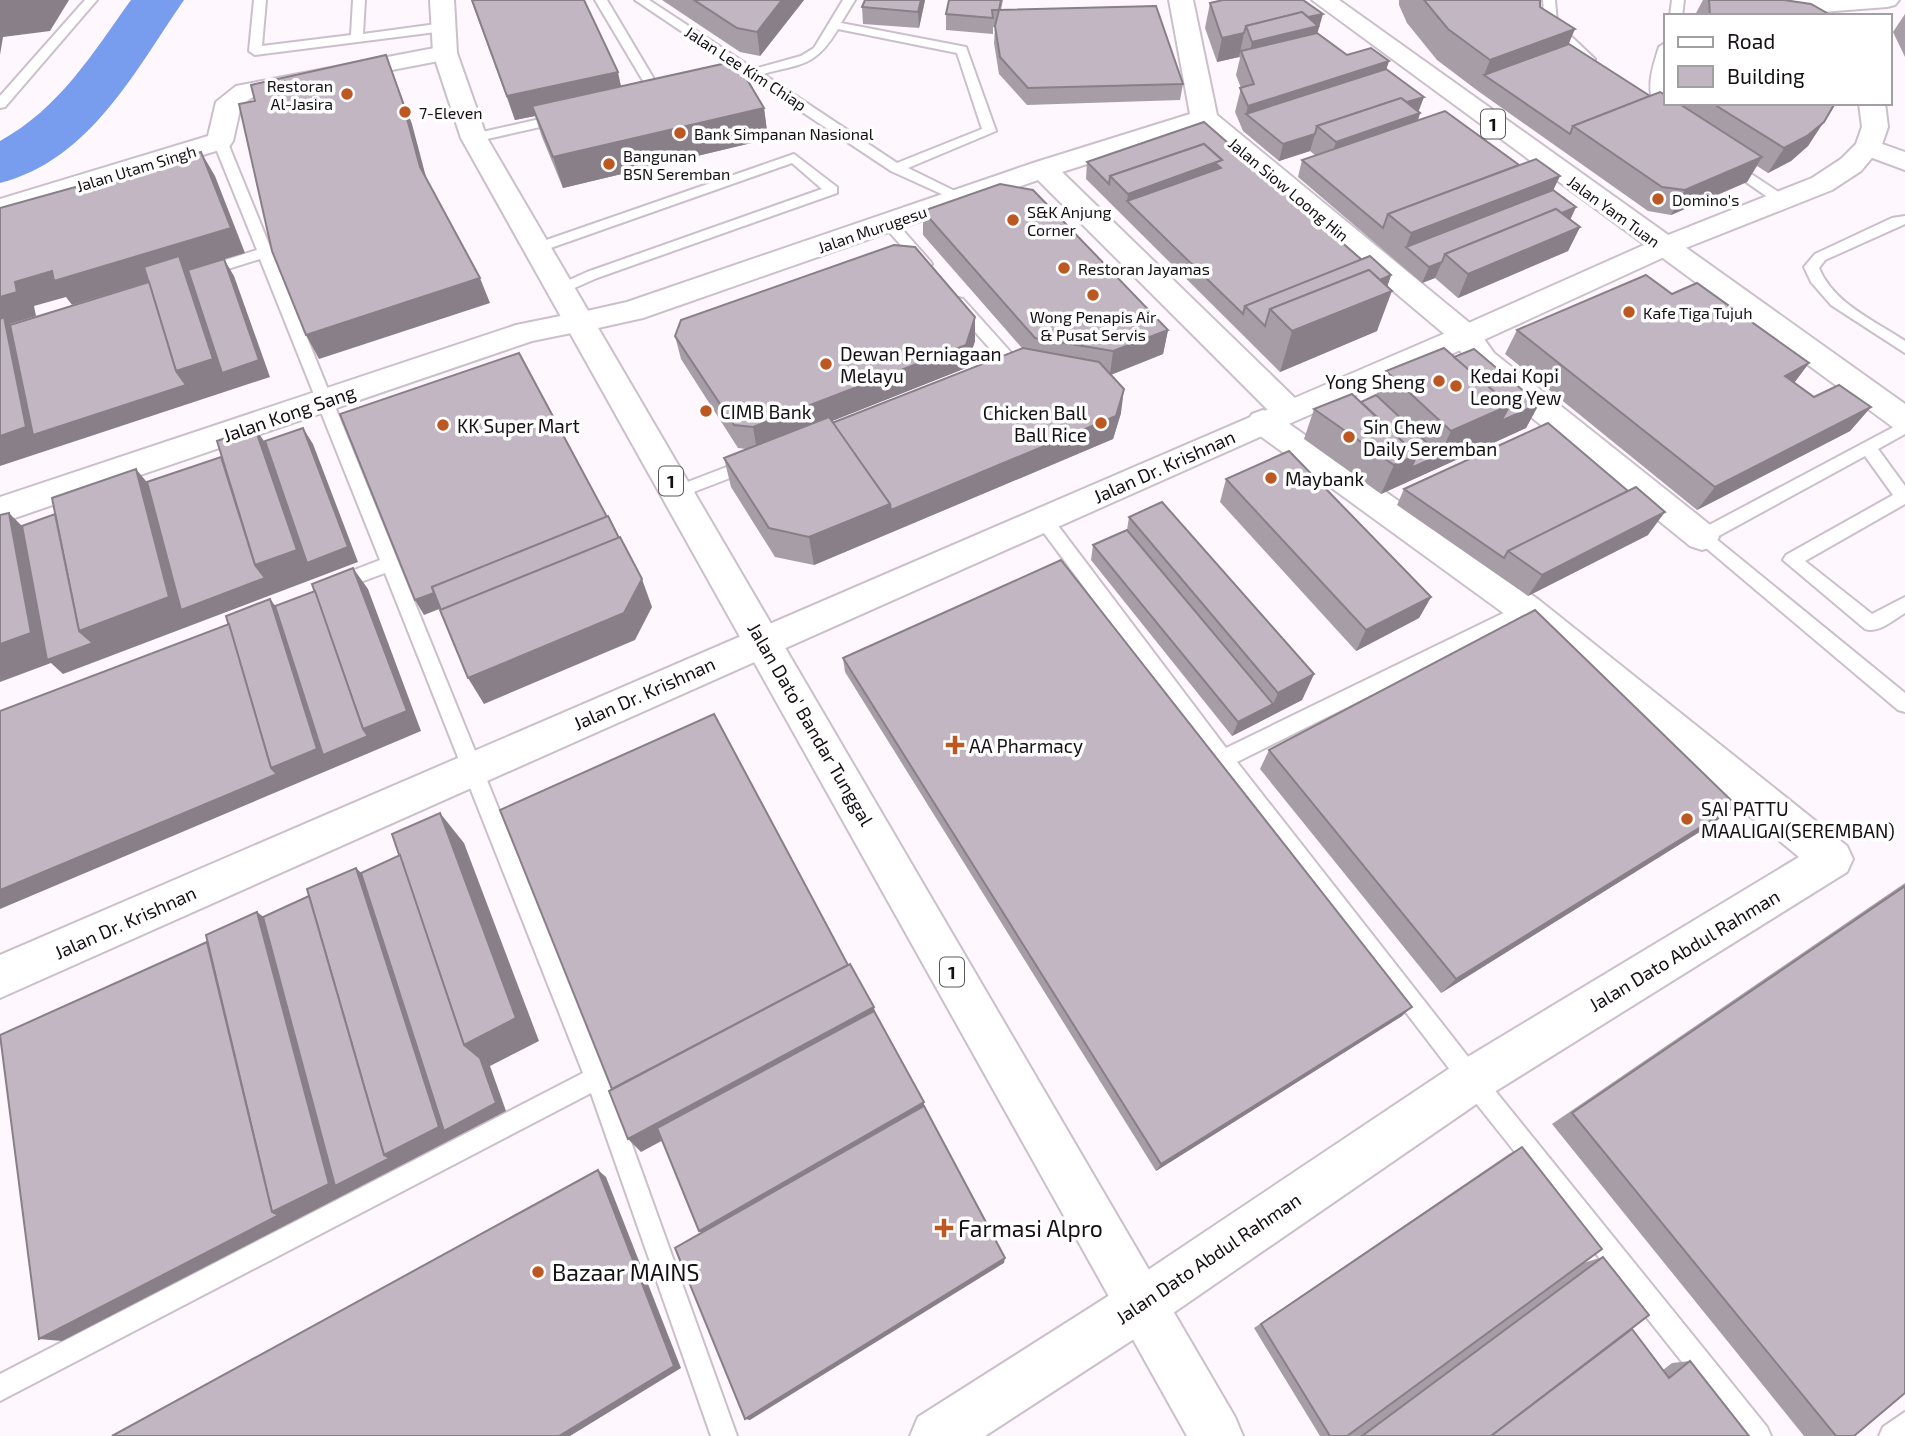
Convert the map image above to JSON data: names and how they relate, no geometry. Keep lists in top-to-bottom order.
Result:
{
  "streets": {
    "main road": [
      "1",
      "Jalan Utam Singh",
      "Jalan Siow Loong Hin",
      "Jalan Yam Tuan",
      "Jalan Murugesu",
      "Jalan Kong Sang",
      "Jalan Dr. Krishnan",
      "Jalan Dato' Bandar Tunggal",
      "Jalan Dato Abdul Rahman"
    ],
    "lane": ["Jalan Lee Kim Chiap"]
  },
  "crossings": [
    ["Jalan Lee Kim Chiap", "Jalan Murugesu"],
    ["Jalan Utam Singh", "Jalan Dato' Bandar Tunggal"],
    ["Jalan Siow Loong Hin", "Jalan Murugesu"],
    ["Jalan Siow Loong Hin", "Jalan Dr. Krishnan"],
    ["Jalan Yam Tuan", "Jalan Dr. Krishnan"],
    ["Jalan Murugesu", "Jalan Kong Sang"],
    ["Jalan Murugesu", "Jalan Dato' Bandar Tunggal"],
    ["Jalan Kong Sang", "Jalan Dato' Bandar Tunggal"],
    ["Jalan Dr. Krishnan", "Jalan Dato' Bandar Tunggal"],
    ["Jalan Dr. Krishnan", "Jalan Dato Abdul Rahman"],
    ["Jalan Dato' Bandar Tunggal", "Jalan Dato Abdul Rahman"]
  ],
  "places": {
    "other": [
      "Restoran Al-Jasira",
      "7-Eleven",
      "Bank Simpanan Nasional",
      "Bangunan BSN Seremban",
      "Domino's",
      "S&K Anjung Corner",
      "Restoran Jayamas",
      "Wong Penapis Air & Pusat Servis",
      "Kafe Tiga Tujuh",
      "Dewan Perniagaan Melayu",
      "Yong Sheng",
      "Kedai Kopi Leong Yew",
      "CIMB Bank",
      "Chicken Ball Ball Rice",
      "KK Super Mart",
      "Sin Chew Daily Seremban",
      "Maybank",
      "SAI PATTU MAALIGAI(SEREMBAN)",
      "Bazaar MAINS"
    ],
    "health": ["AA Pharmacy", "Farmasi Alpro"]
  },
  "legend": ["Road", "Building"]
}
